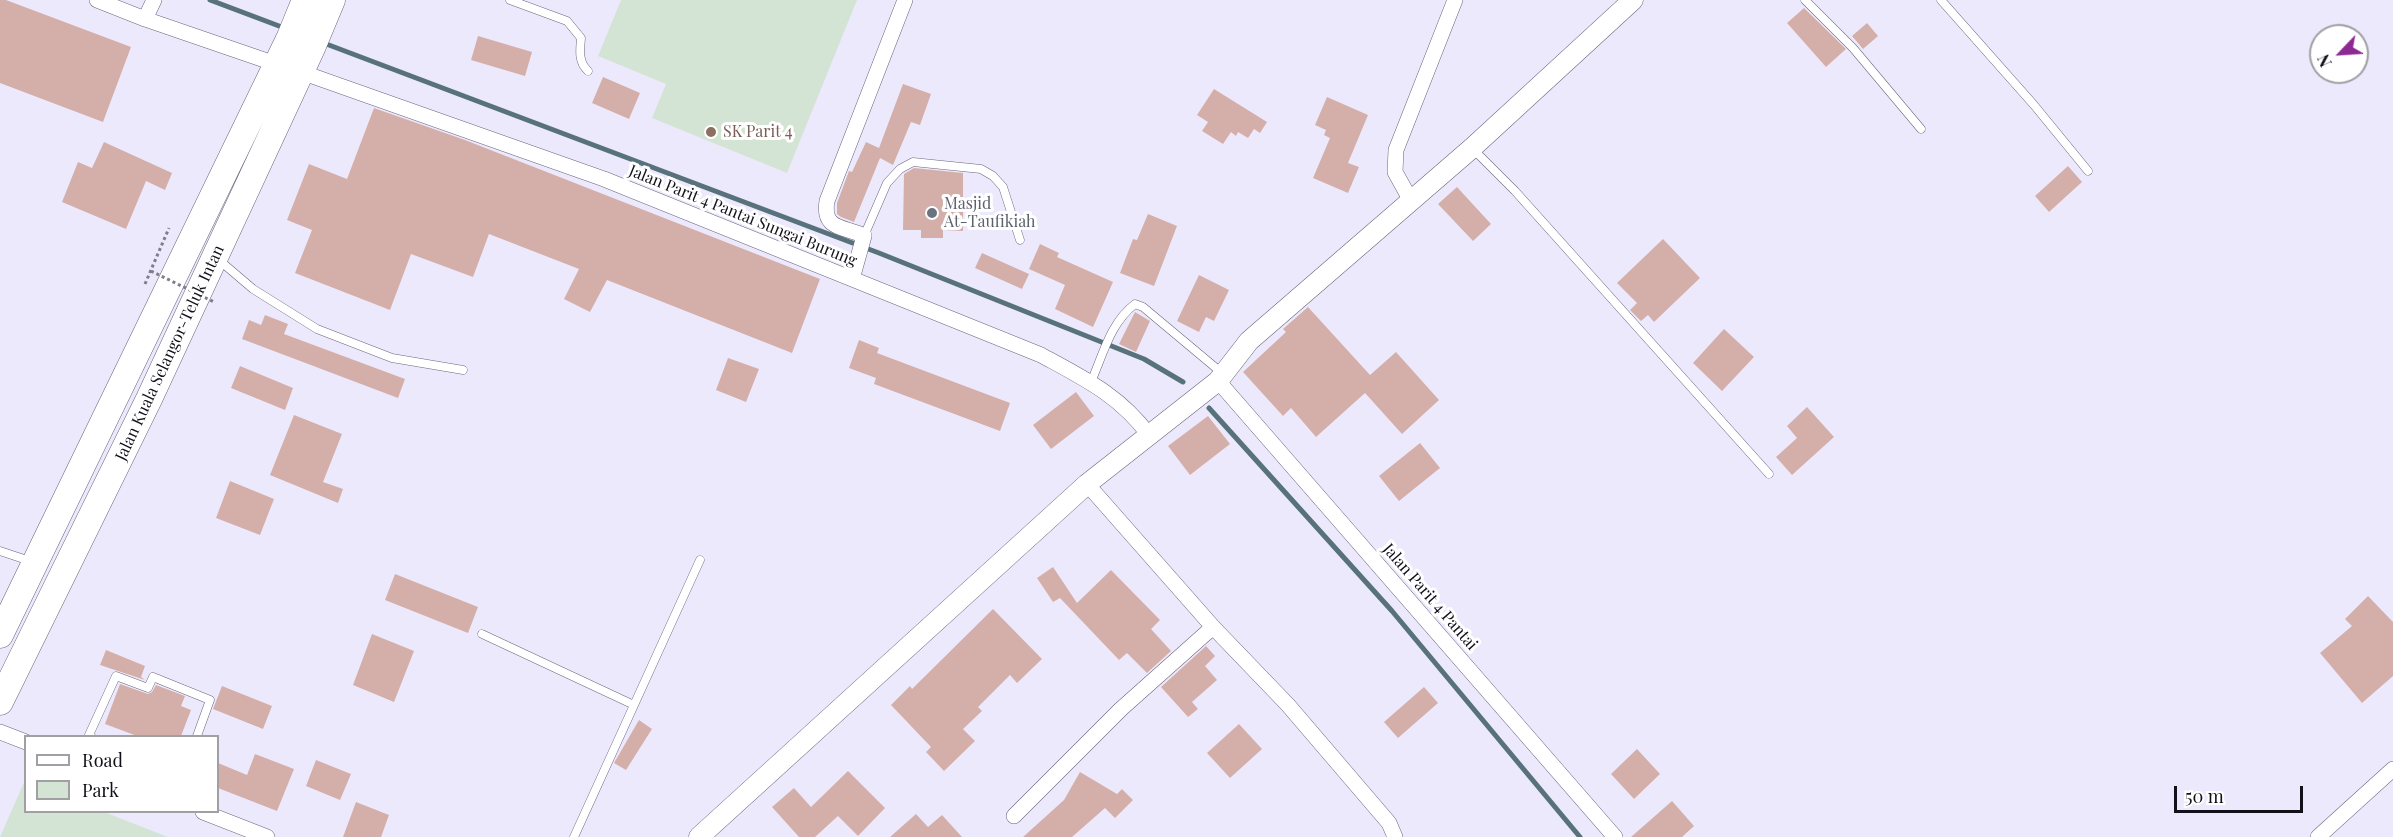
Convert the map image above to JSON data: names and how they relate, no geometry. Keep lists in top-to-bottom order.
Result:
{
  "streets": {
    "highway": ["Jalan Kuala Selangor-Teluk Intan"],
    "street": ["Jalan Parit 4 Pantai Sungai Burung", "Jalan Parit 4 Pantai"]
  },
  "crossings": [
    ["Jalan Parit 4 Pantai Sungai Burung", "Jalan Kuala Selangor-Teluk Intan"]
  ],
  "places": ["SK Parit 4", "Masjid At-Taufikiah"],
  "legend": ["Road", "Park"],
  "scale_bar": "50 m",
  "north": "bottom left"
}
